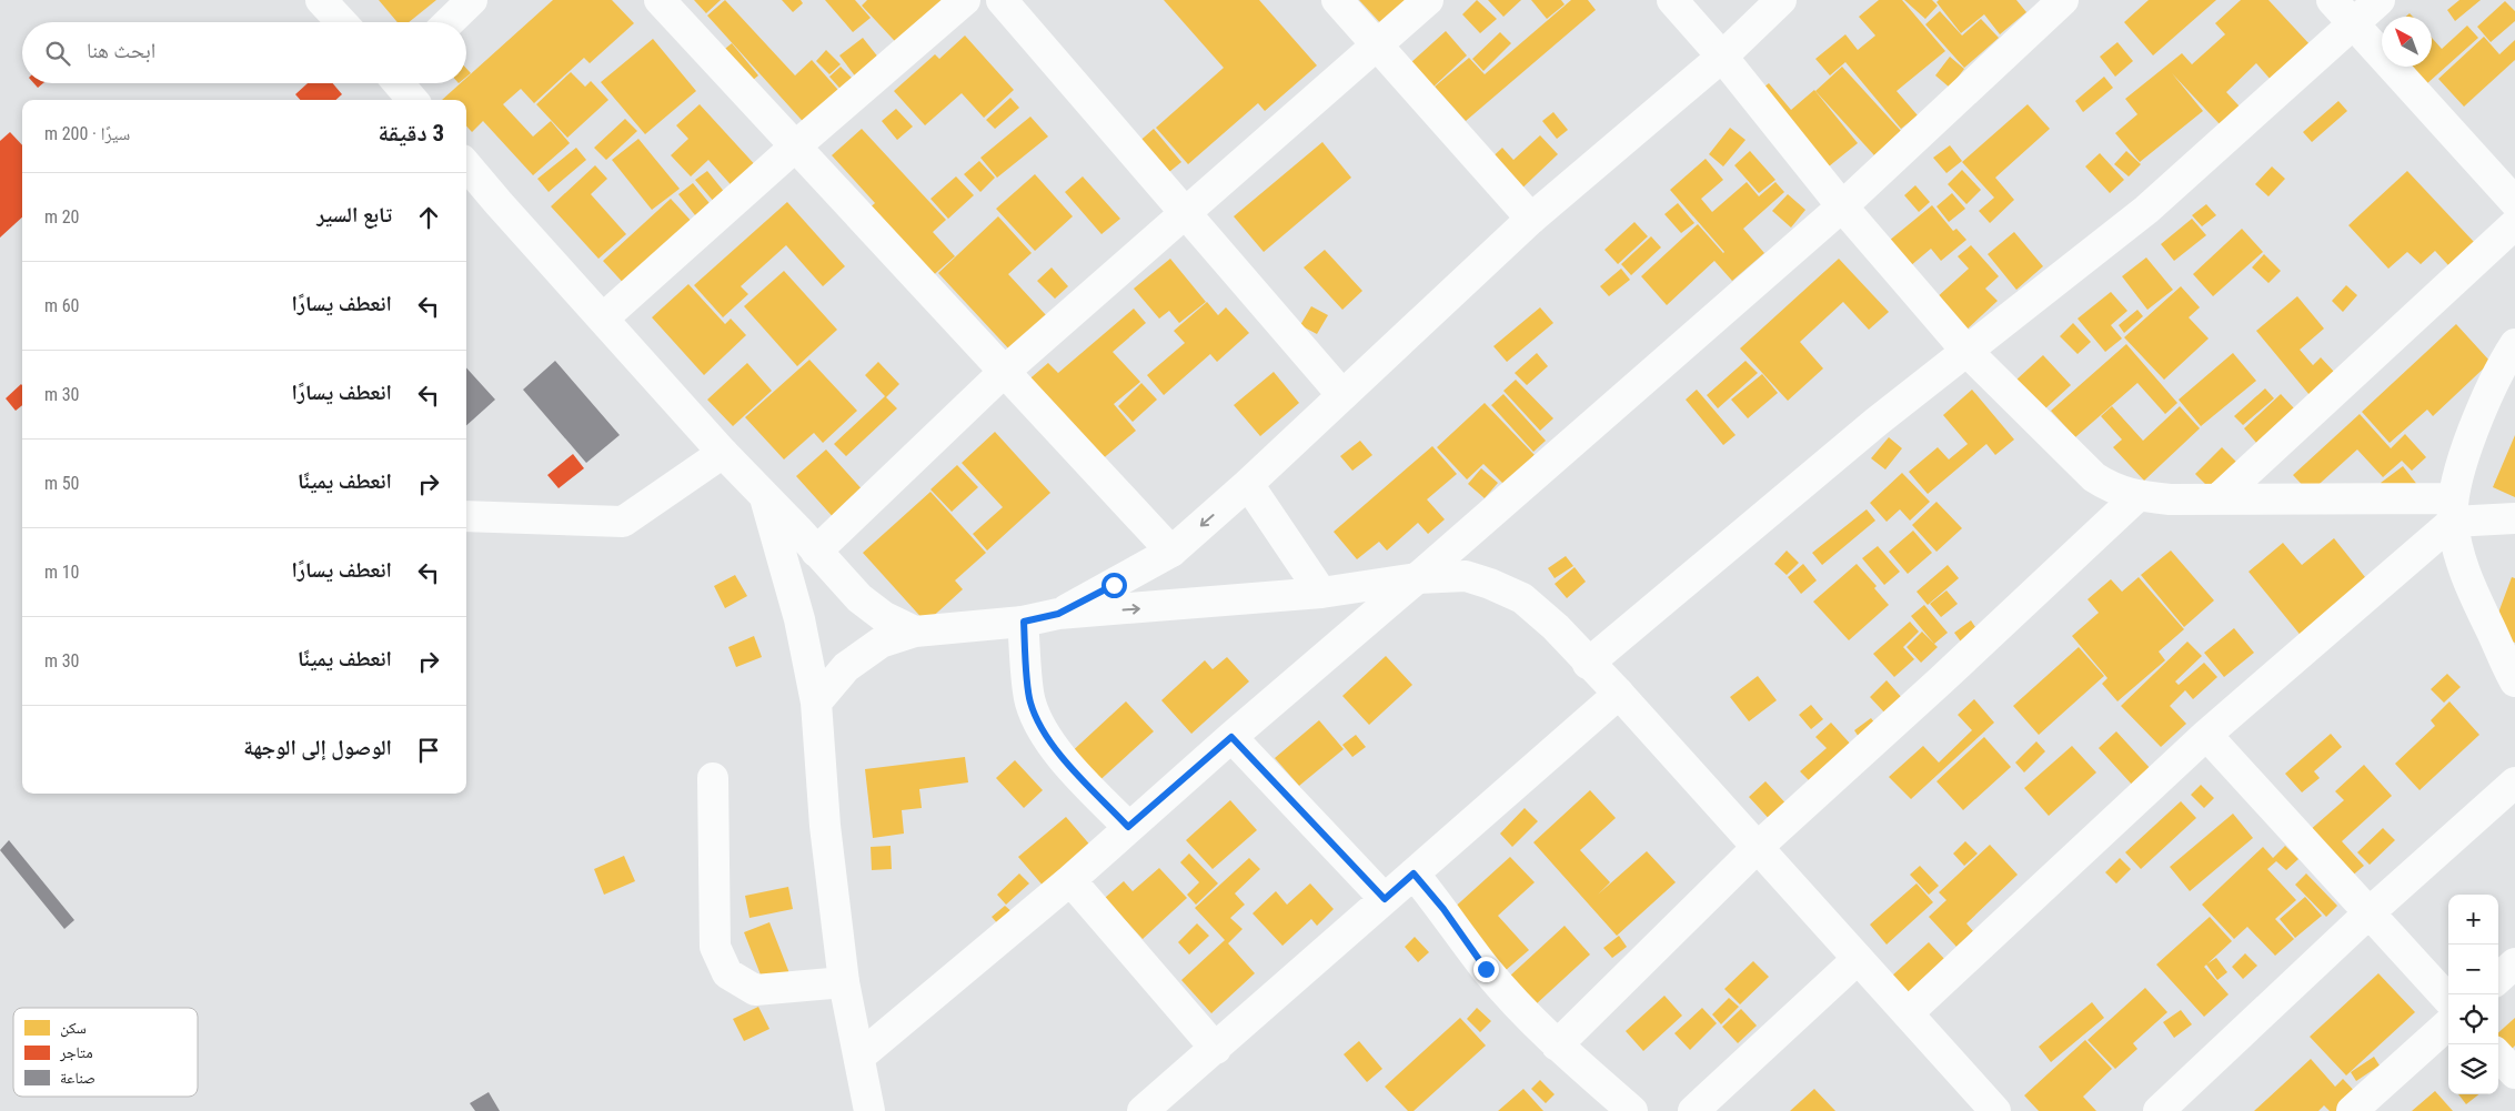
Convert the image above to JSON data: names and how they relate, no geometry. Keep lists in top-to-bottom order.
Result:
{
  "legend": ["سكن", "متاجر", "صناعة"],
  "north": "top left",
  "page": {
    "search": "ابحث هنا",
    "heading": ["3 دقيقة", "سيرًا · 200 m"],
    "list": [
      ["تابع السير", "20 m"],
      ["انعطف يسارًا", "60 m"],
      ["انعطف يسارًا", "30 m"],
      ["انعطف يمينًا", "50 m"],
      ["انعطف يسارًا", "10 m"],
      ["انعطف يمينًا", "30 m"],
      "الوصول إلى الوجهة"
    ],
    "map_buttons": ["+", "−"]
  }
}
